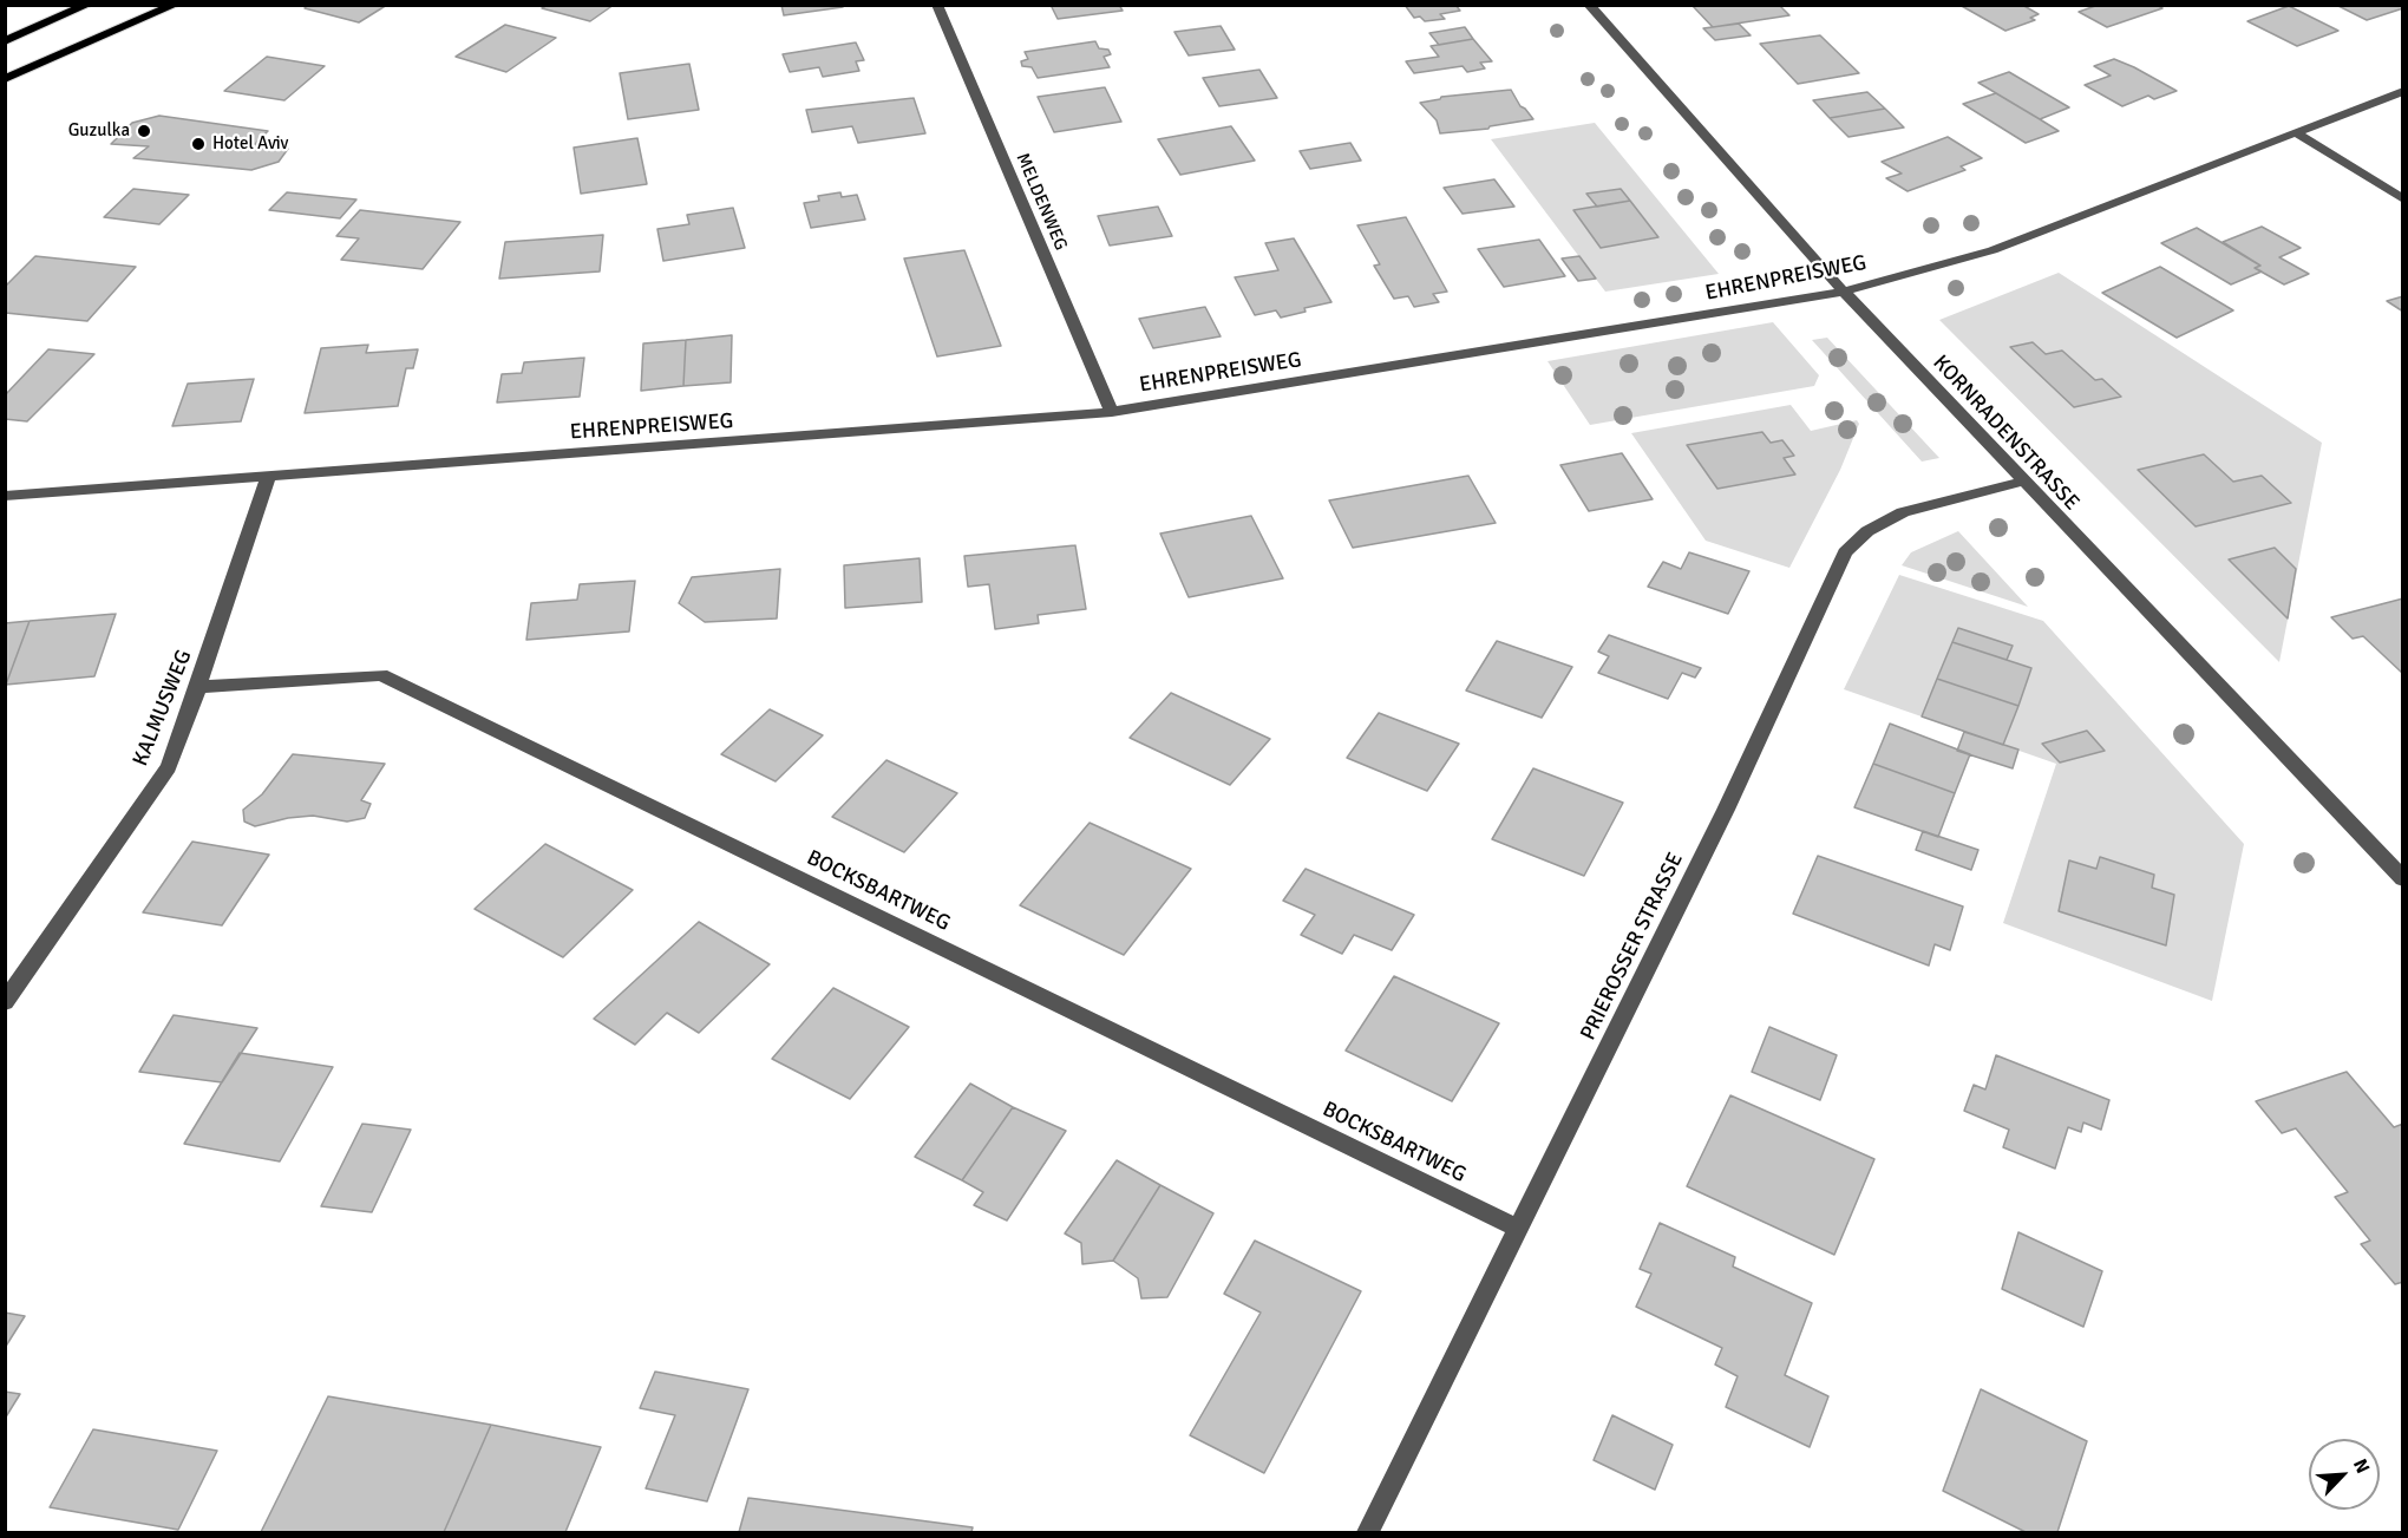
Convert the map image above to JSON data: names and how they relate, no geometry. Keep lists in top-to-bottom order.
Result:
{
  "streets": {
    "street": [
      "MELDENWEG",
      "EHRENPREISWEG",
      "KORNRADENSTRASSE",
      "KALMUSWEG",
      "BOCKSBARTWEG",
      "PRIEROSSER STRASSE"
    ]
  },
  "crossings": [
    ["MELDENWEG", "EHRENPREISWEG"],
    ["EHRENPREISWEG", "KORNRADENSTRASSE"],
    ["EHRENPREISWEG", "KALMUSWEG"],
    ["KORNRADENSTRASSE", "PRIEROSSER STRASSE"],
    ["KALMUSWEG", "BOCKSBARTWEG"],
    ["BOCKSBARTWEG", "PRIEROSSER STRASSE"]
  ],
  "places": ["Guzulka", "Hotel Aviv"],
  "north": "top right"
}
